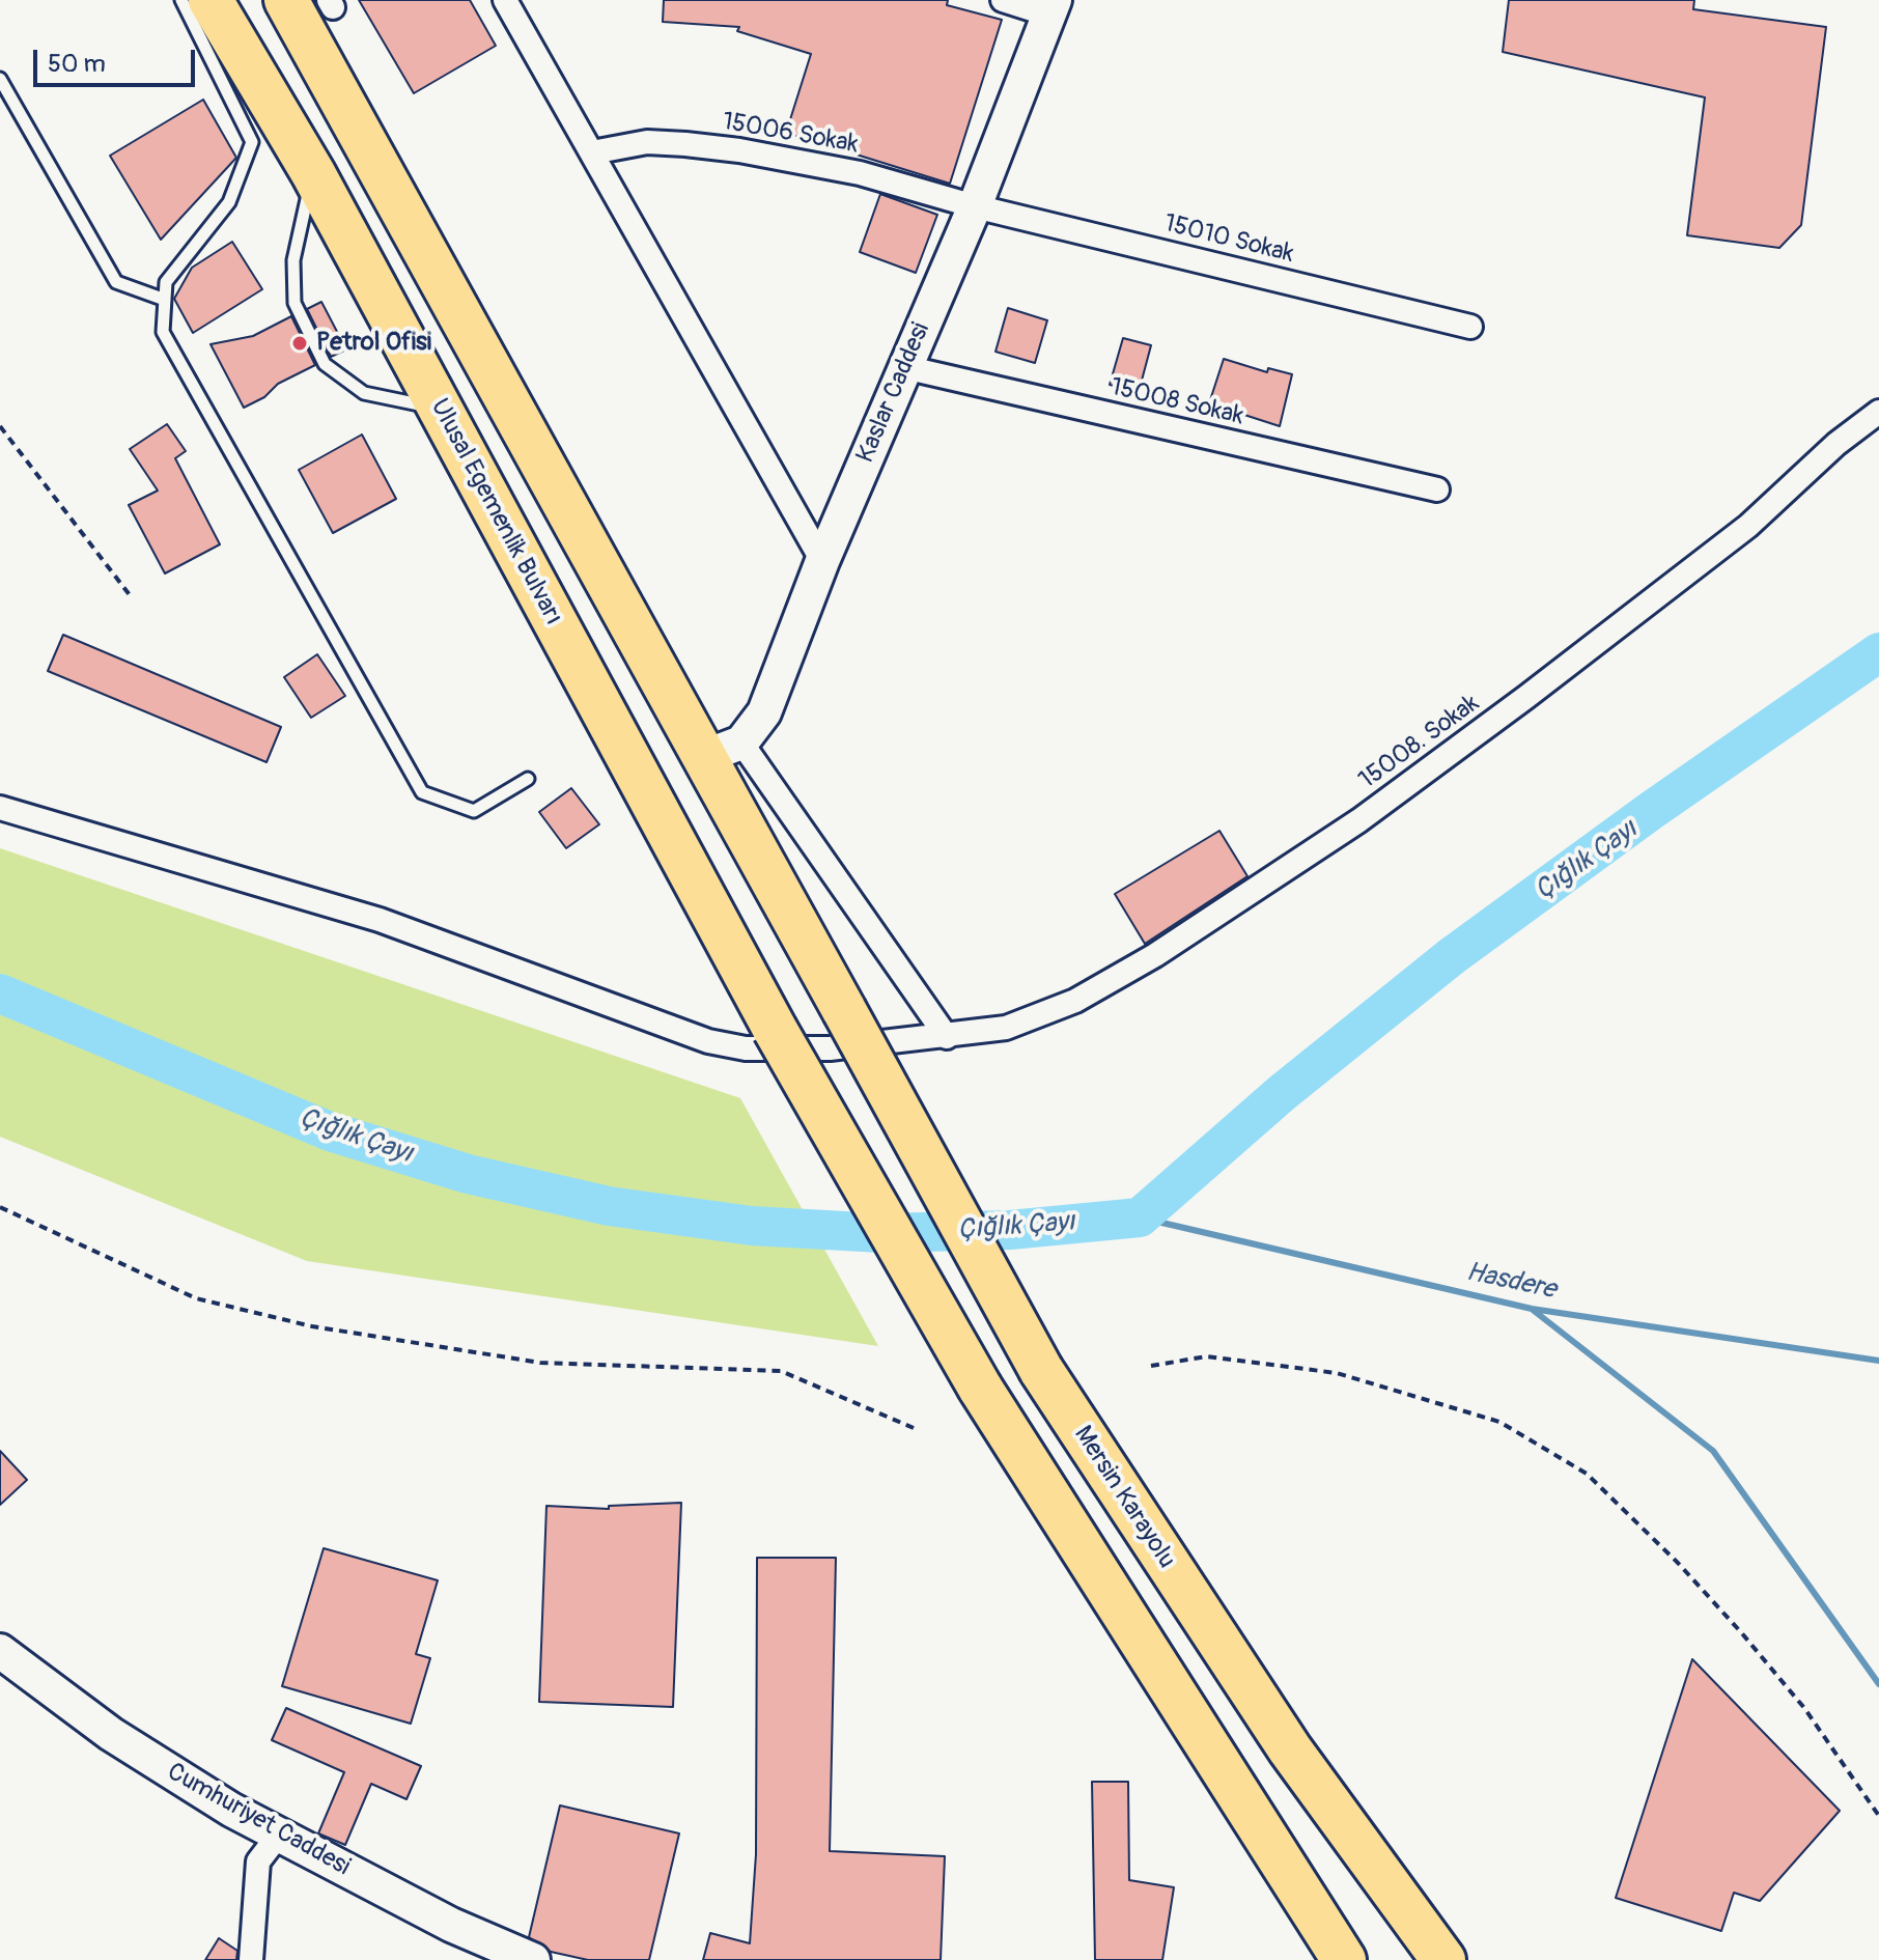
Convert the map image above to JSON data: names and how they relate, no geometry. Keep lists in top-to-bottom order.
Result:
{
  "streets": {
    "highway": ["Ulusal Egemenlik Bulvarı", "Mersin Karayolu"],
    "street": [
      "15006 Sokak",
      "15010 Sokak",
      "Kaslar Caddesi",
      "15008 Sokak",
      "15008. Sokak",
      "Cumhuriyet Caddesi"
    ]
  },
  "crossings": [
    ["15006 Sokak", "15010 Sokak"],
    ["15006 Sokak", "Kaslar Caddesi"],
    ["15010 Sokak", "Kaslar Caddesi"],
    ["Kaslar Caddesi", "15008 Sokak"],
    ["Kaslar Caddesi", "Mersin Karayolu"]
  ],
  "water": ["Çığlık Çayı", "Hasdere"],
  "places": ["Petrol Ofisi"],
  "scale_bar": "50 m"
}
